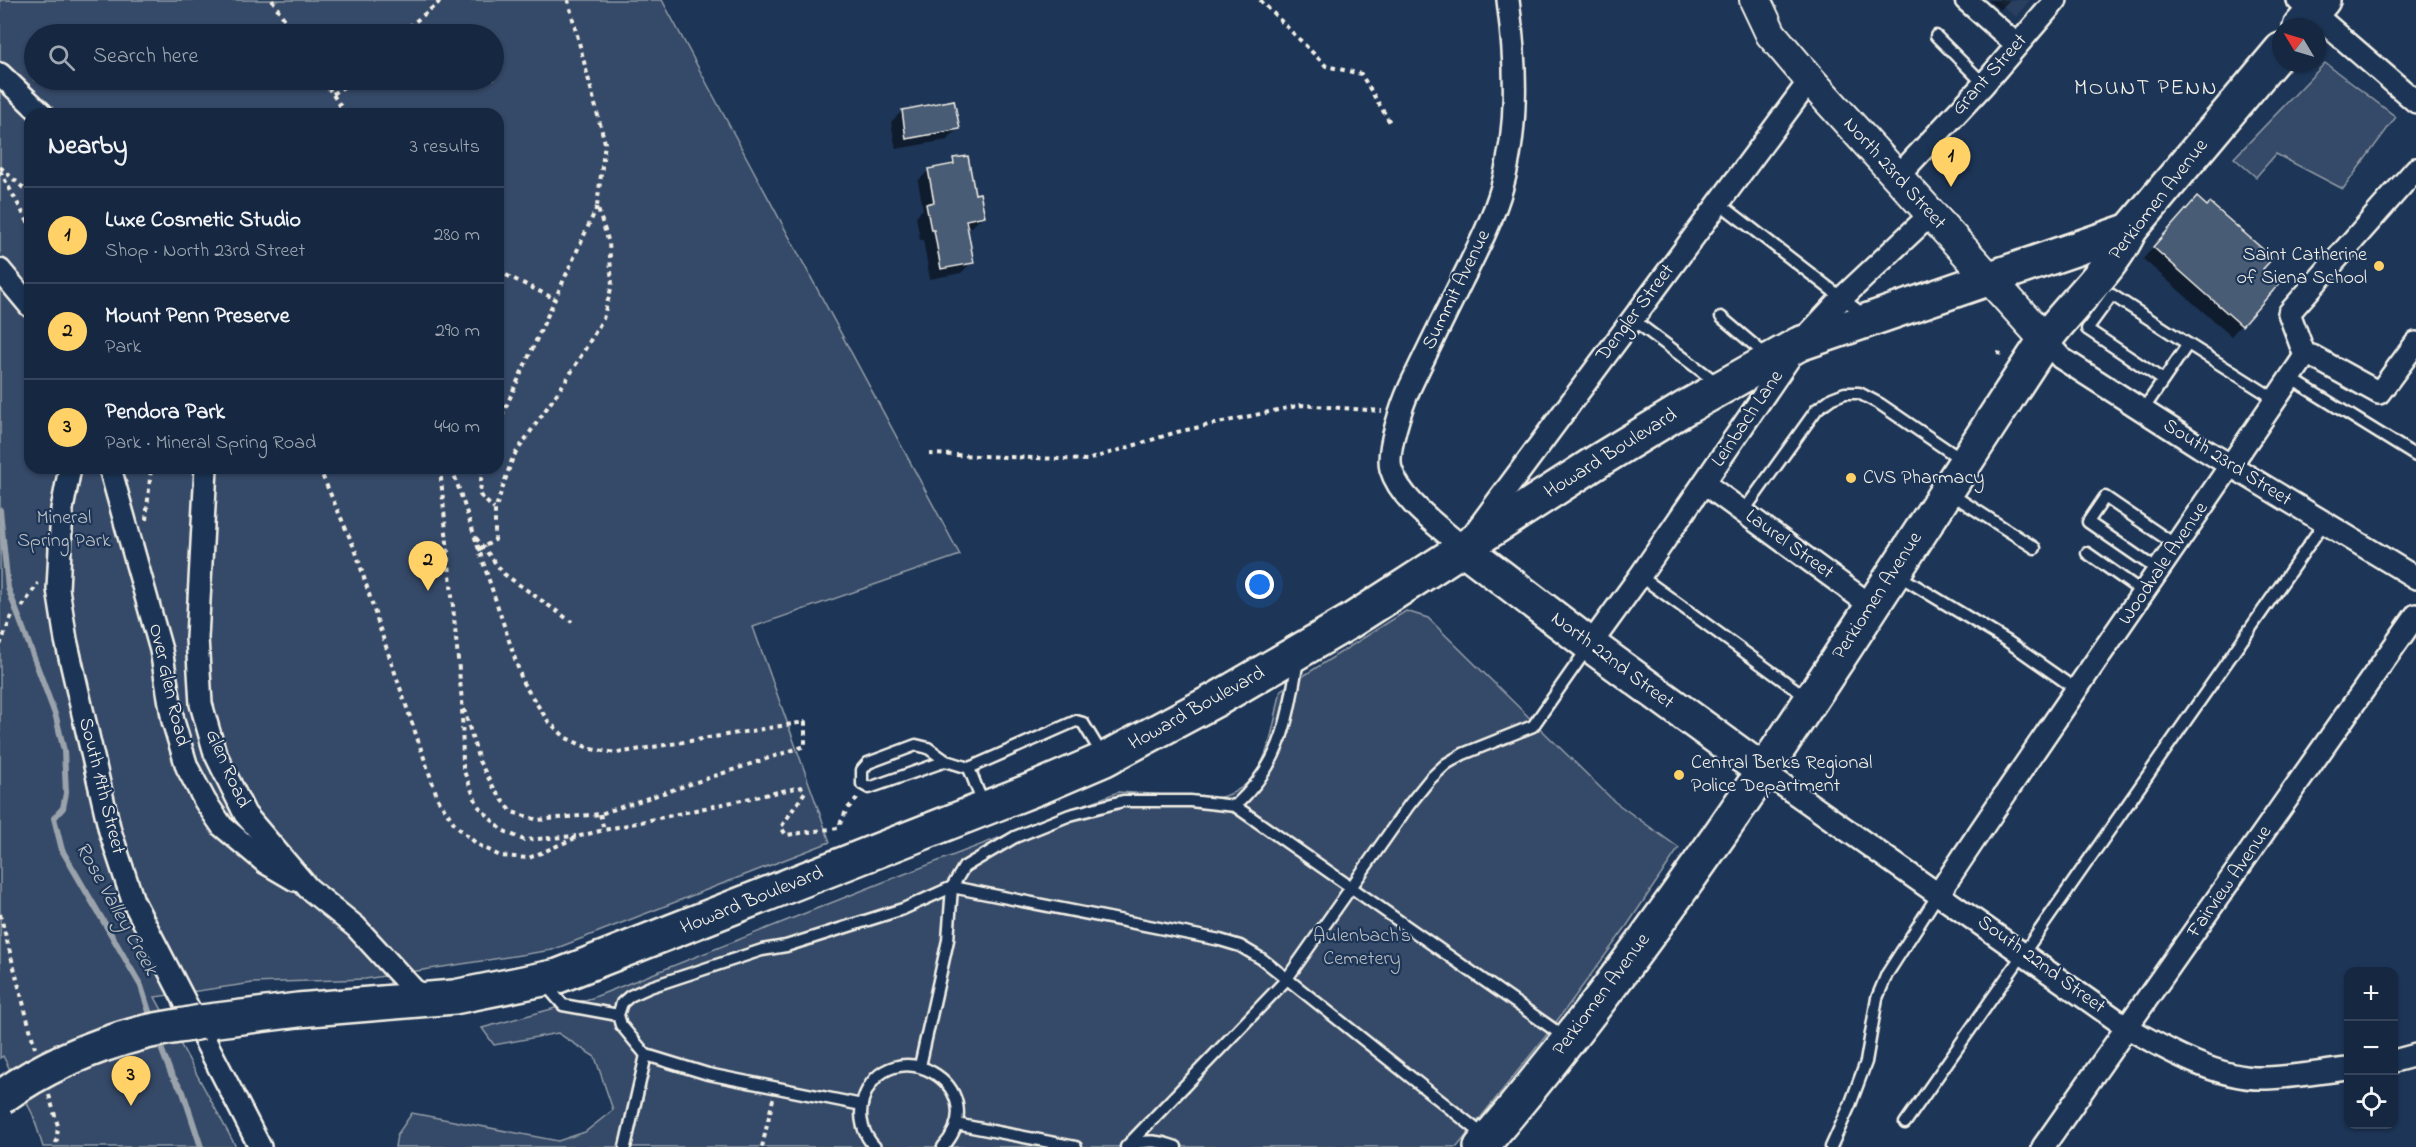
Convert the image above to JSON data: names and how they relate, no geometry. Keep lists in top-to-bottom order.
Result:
{
  "streets": {
    "main road": [
      "North 23rd Street",
      "Perkiomen Avenue",
      "Howard Boulevard",
      "North 22nd Street"
    ],
    "street": [
      "Grant Street",
      "Summit Avenue",
      "Dengler Street",
      "Leinbach Lane",
      "South 23rd Street",
      "Laurel Street",
      "Woodvale Avenue",
      "Over Glen Road",
      "Glen Road",
      "South 19th Street",
      "Fairview Avenue",
      "South 22nd Street"
    ]
  },
  "crossings": [
    ["Grant Street", "North 23rd Street"],
    ["North 23rd Street", "Perkiomen Avenue"],
    ["North 23rd Street", "Dengler Street"],
    ["North 23rd Street", "Leinbach Lane"],
    ["North 23rd Street", "Howard Boulevard"],
    ["North 23rd Street", "South 23rd Street"],
    ["Perkiomen Avenue", "Howard Boulevard"],
    ["Perkiomen Avenue", "South 23rd Street"],
    ["Perkiomen Avenue", "Laurel Street"],
    ["Perkiomen Avenue", "North 22nd Street"],
    ["Perkiomen Avenue", "South 22nd Street"],
    ["Summit Avenue", "Dengler Street"],
    ["Summit Avenue", "Howard Boulevard"],
    ["Summit Avenue", "North 22nd Street"],
    ["Dengler Street", "Howard Boulevard"],
    ["Dengler Street", "North 22nd Street"],
    ["Leinbach Lane", "Howard Boulevard"],
    ["Leinbach Lane", "Laurel Street"],
    ["Leinbach Lane", "North 22nd Street"],
    ["Howard Boulevard", "North 22nd Street"],
    ["Howard Boulevard", "Glen Road"],
    ["South 23rd Street", "Woodvale Avenue"],
    ["Woodvale Avenue", "South 22nd Street"],
    ["North 22nd Street", "South 22nd Street"],
    ["Over Glen Road", "Glen Road"],
    ["Fairview Avenue", "South 22nd Street"]
  ],
  "districts": ["MOUNT PENN"],
  "water": ["Rose Valley Creek"],
  "parks": ["Mineral Spring Park", "Aulenbach's Cemetery"],
  "places": ["Saint Catherine of Siena School", "CVS Pharmacy", "Central Berks Regional Police Department"],
  "north": "top left",
  "page": {
    "search": "Search here",
    "heading": ["Nearby", "3 results"],
    "pins": ["1", "2", "3"],
    "list": [
      {
        "mark": "1",
        "name": "Luxe Cosmetic Studio",
        "note": "Shop · North 23rd Street",
        "value": "280 m"
      },
      {
        "mark": "2",
        "name": "Mount Penn Preserve",
        "note": "Park",
        "value": "290 m"
      },
      {
        "mark": "3",
        "name": "Pendora Park",
        "note": "Park · Mineral Spring Road",
        "value": "440 m"
      }
    ],
    "map_buttons": ["+", "−"]
  }
}
